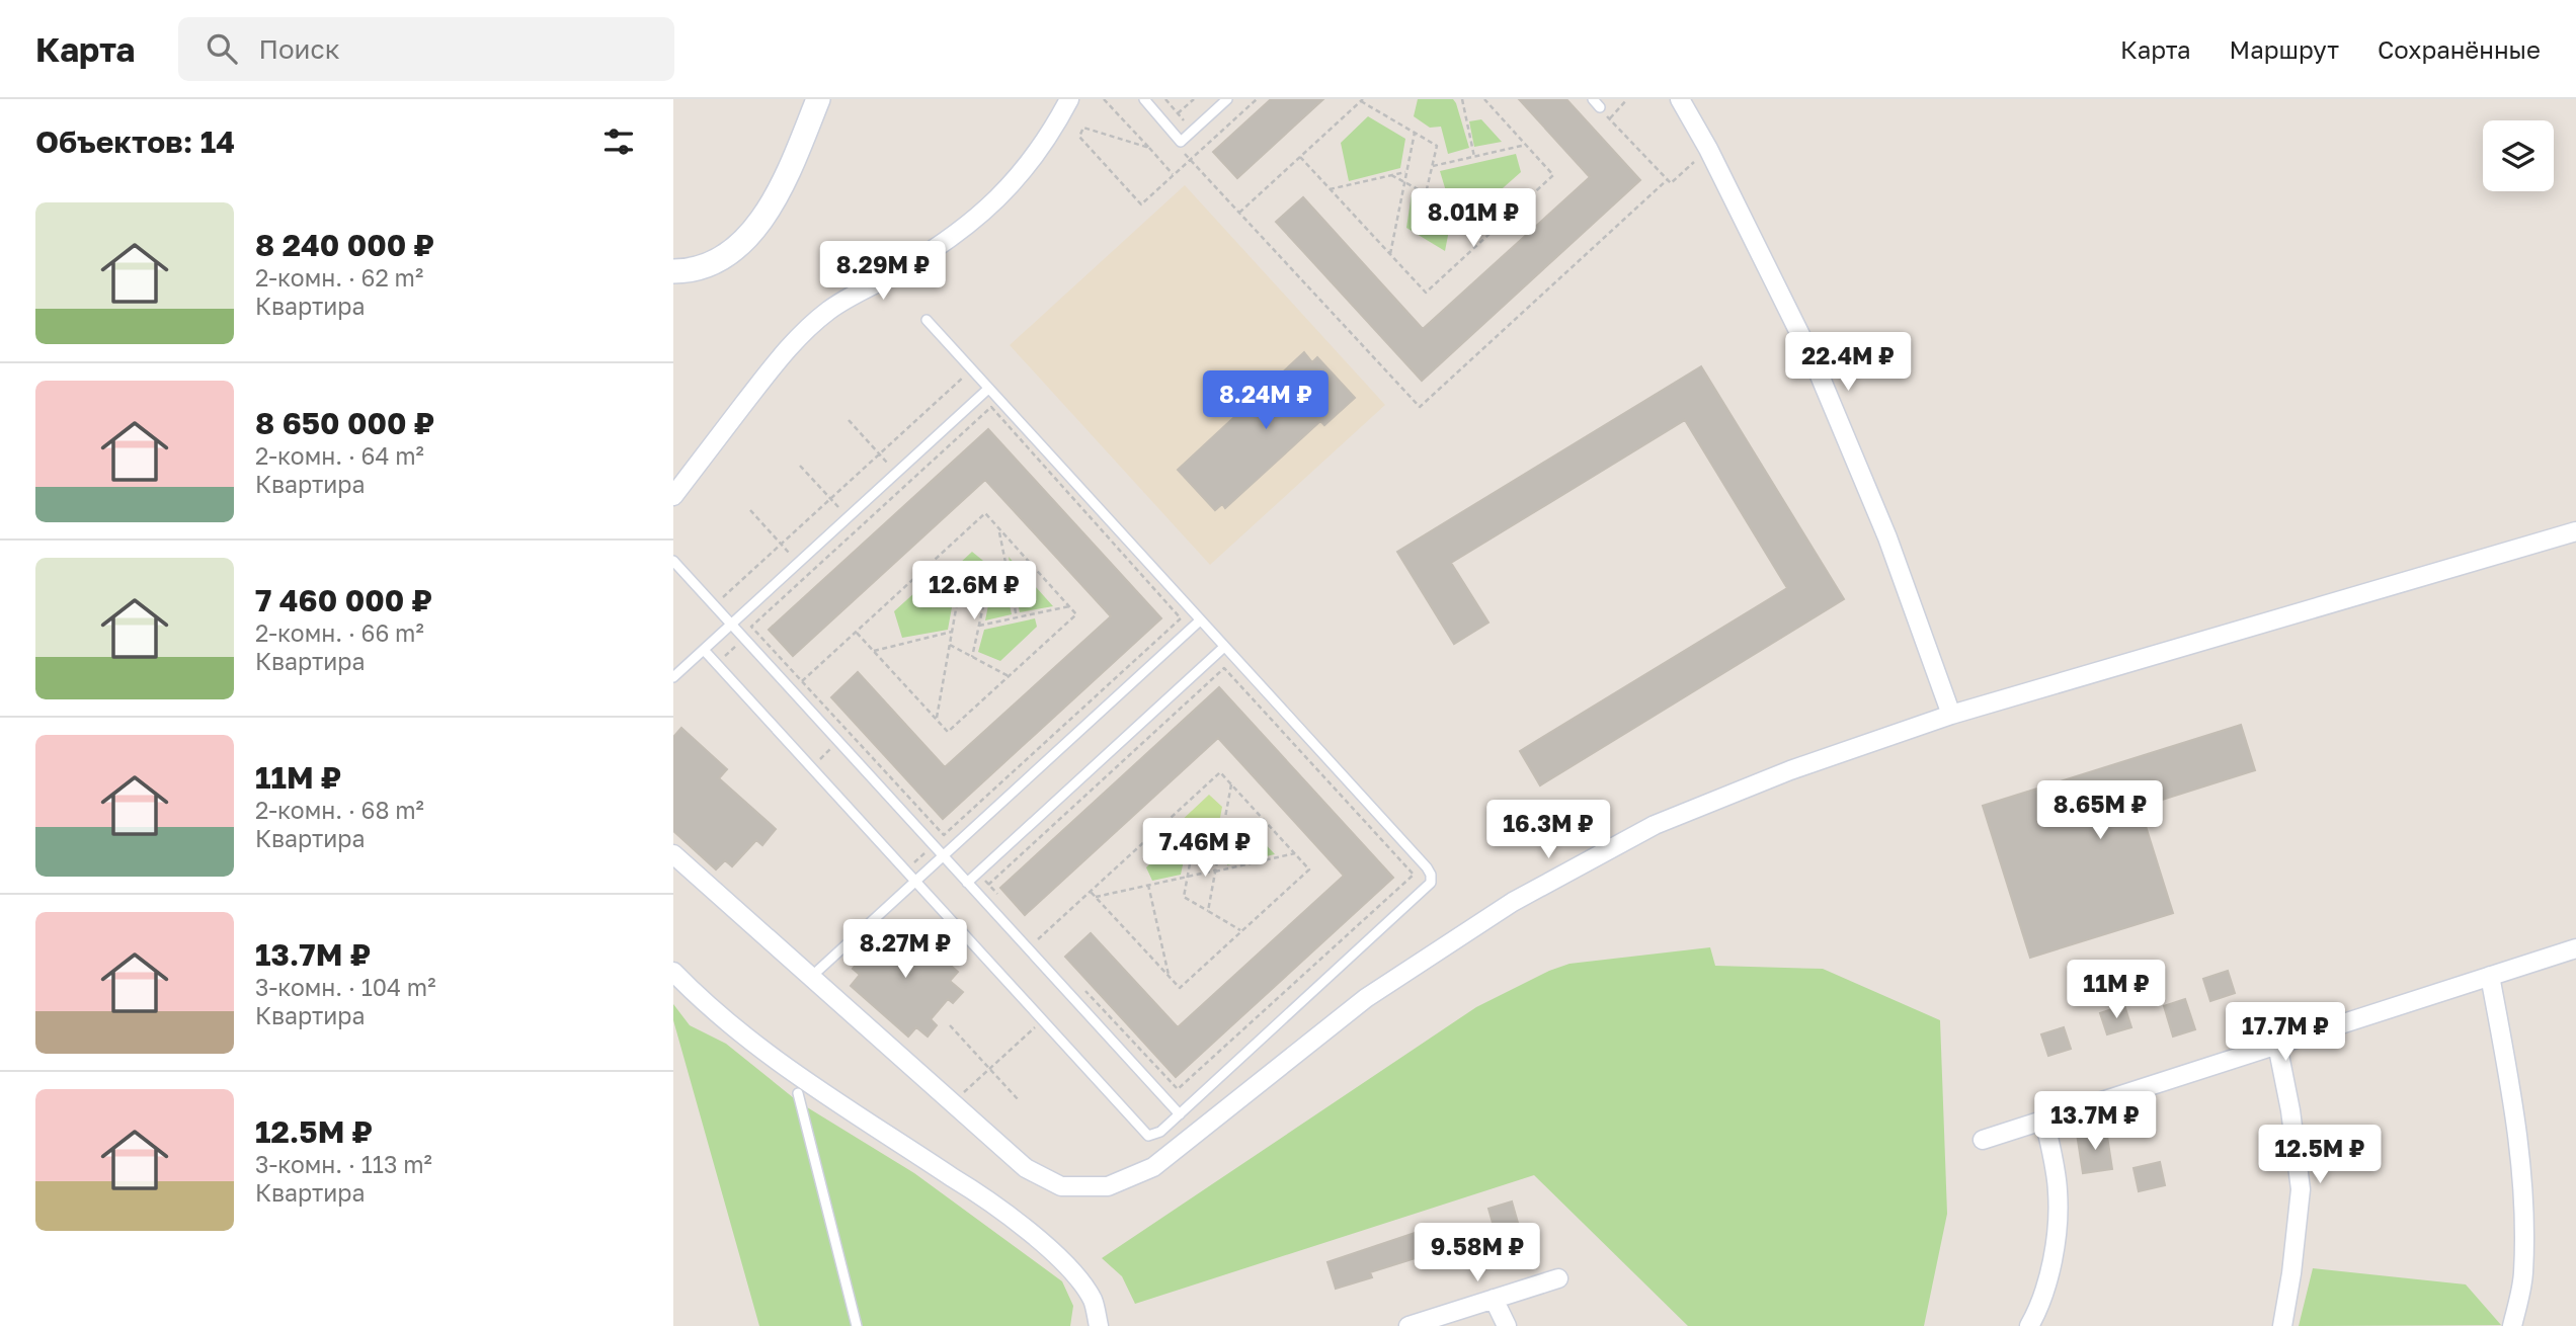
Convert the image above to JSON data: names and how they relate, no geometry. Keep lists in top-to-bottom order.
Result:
{
  "page": {
    "header": "Карта",
    "search": "Поиск",
    "nav": ["Карта", "Маршрут", "Сохранённые"],
    "heading": "Объектов: 14",
    "list": [
      {
        "name": "8 240 000 ₽",
        "note": "2-комн. · 62 m² · Квартира"
      },
      {
        "name": "8 650 000 ₽",
        "note": "2-комн. · 64 m² · Квартира"
      },
      {
        "name": "7 460 000 ₽",
        "note": "2-комн. · 66 m² · Квартира"
      },
      {
        "name": "11M ₽",
        "note": "2-комн. · 68 m² · Квартира"
      },
      {
        "name": "13.7M ₽",
        "note": "3-комн. · 104 m² · Квартира"
      },
      {
        "name": "12.5M ₽",
        "note": "3-комн. · 113 m² · Квартира"
      }
    ],
    "price": [
      "8.01M ₽",
      "8.29M ₽",
      "22.4M ₽",
      "8.24M ₽",
      "12.6M ₽",
      "8.65M ₽",
      "16.3M ₽",
      "7.46M ₽",
      "8.27M ₽",
      "11M ₽",
      "17.7M ₽",
      "13.7M ₽",
      "12.5M ₽",
      "9.58M ₽"
    ]
  }
}
